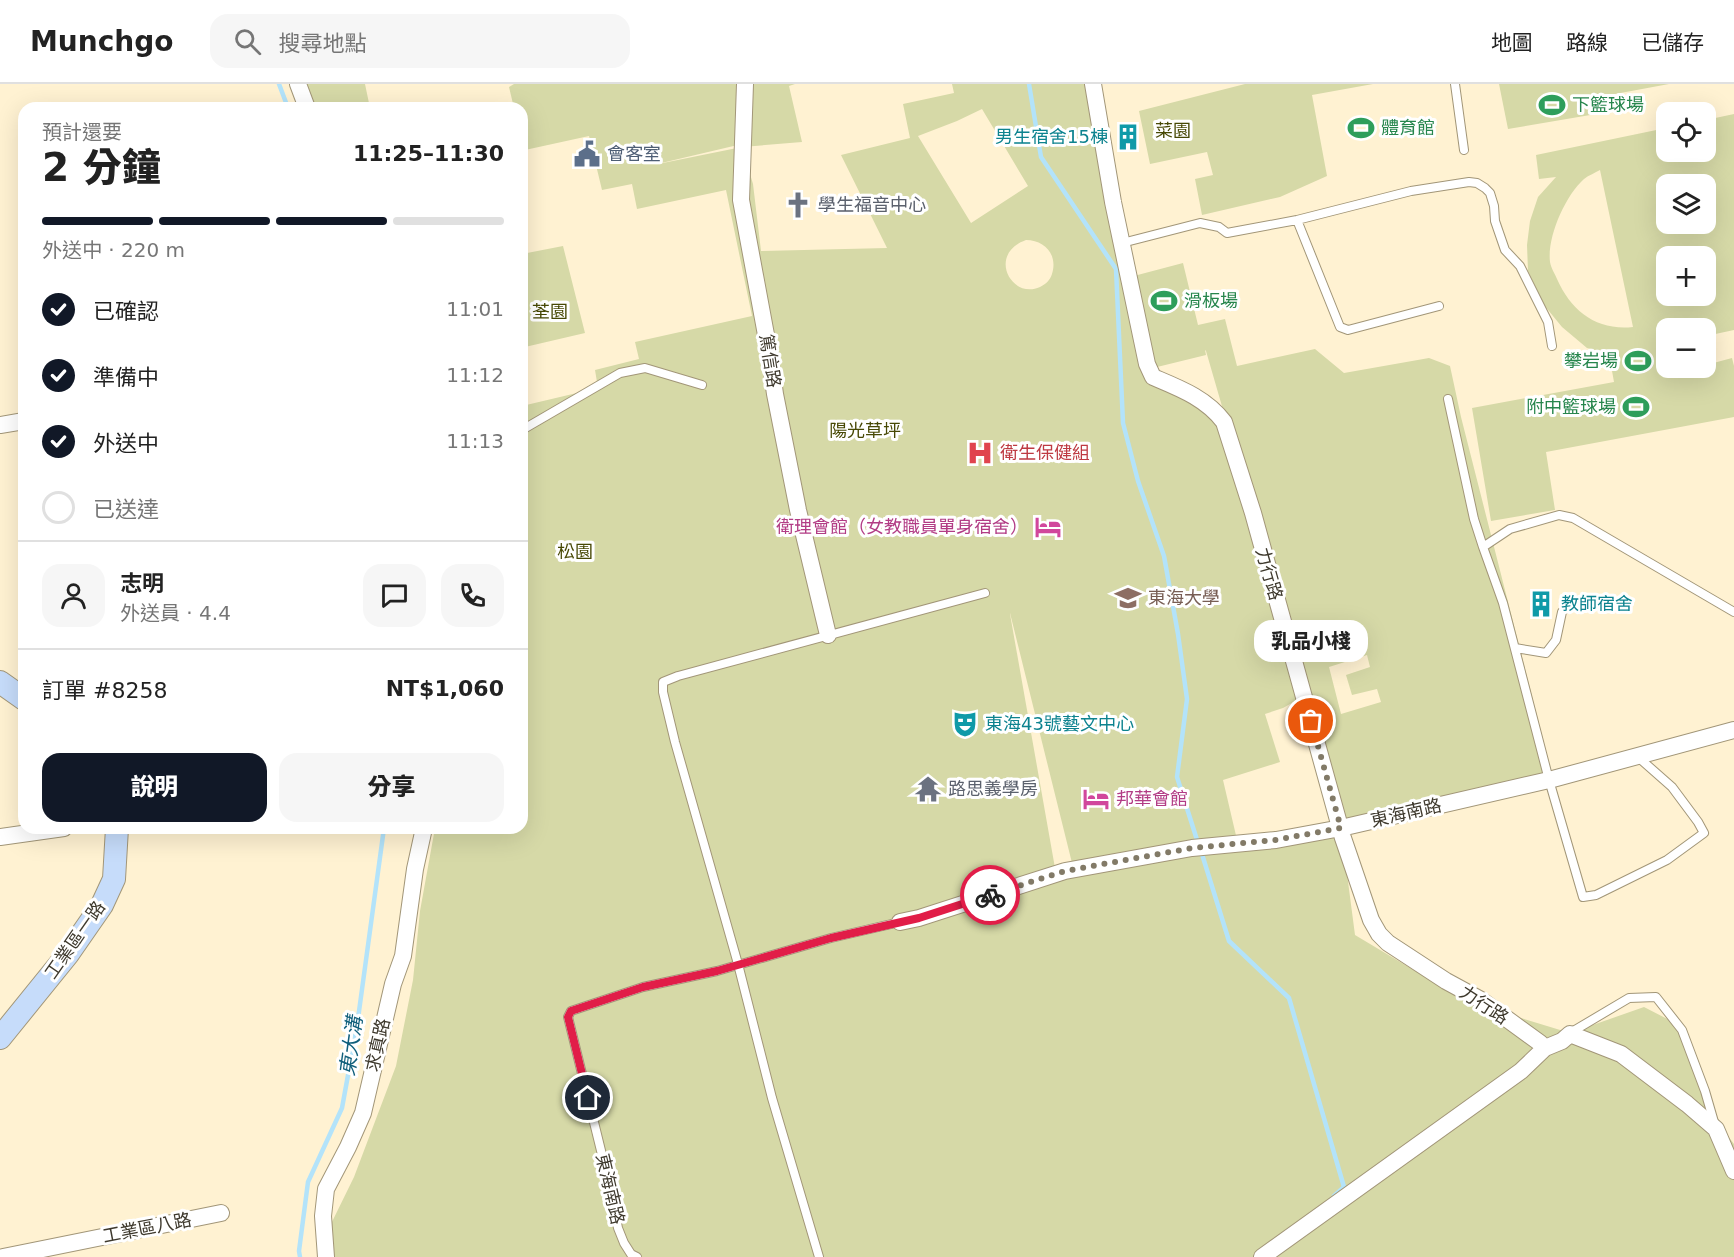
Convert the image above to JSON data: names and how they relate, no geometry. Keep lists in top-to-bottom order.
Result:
{
  "streets": {
    "street": [
      "篤信路",
      "力行路",
      "東海南路",
      "工業區一路",
      "求真路",
      "工業區八路"
    ]
  },
  "crossings": [
    ["力行路", "東海南路"]
  ],
  "water": ["東大溝"],
  "parks": [
    "菜園",
    "荃園",
    "陽光草坪",
    "松園"
  ],
  "places": {
    "sports": [
      "下籃球場",
      "體育館",
      "滑板場",
      "攀岩場",
      "附中籃球場"
    ],
    "building": ["男生宿舍15棟", "教師宿舍"],
    "public building": ["會客室"],
    "church": ["學生福音中心"],
    "hospital": ["衛生保健組"],
    "hotel": ["衛理會館（女教職員單身宿舍）", "邦華會館"],
    "school or university": ["東海大學"],
    "other": ["乳品小棧"],
    "theatre": ["東海43號藝文中心"],
    "temple": ["路思義學房"]
  },
  "page": {
    "header": "Munchgo",
    "search": "搜尋地點",
    "nav": ["地圖", "路線", "已儲存"],
    "map_buttons": ["+", "−"],
    "heading": ["2 分鐘", "預計還要", "11:25–11:30"],
    "panel": [
      "志明",
      "外送員 · 4.4",
      "訂單 #8258",
      "NT$1,060"
    ],
    "bar": "外送中 · 220 m",
    "list": [
      ["已確認", "11:01"],
      ["準備中", "11:12"],
      ["外送中", "11:13"],
      "已送達"
    ],
    "bubble": "乳品小棧",
    "buttons": ["說明", "分享"]
  }
}
